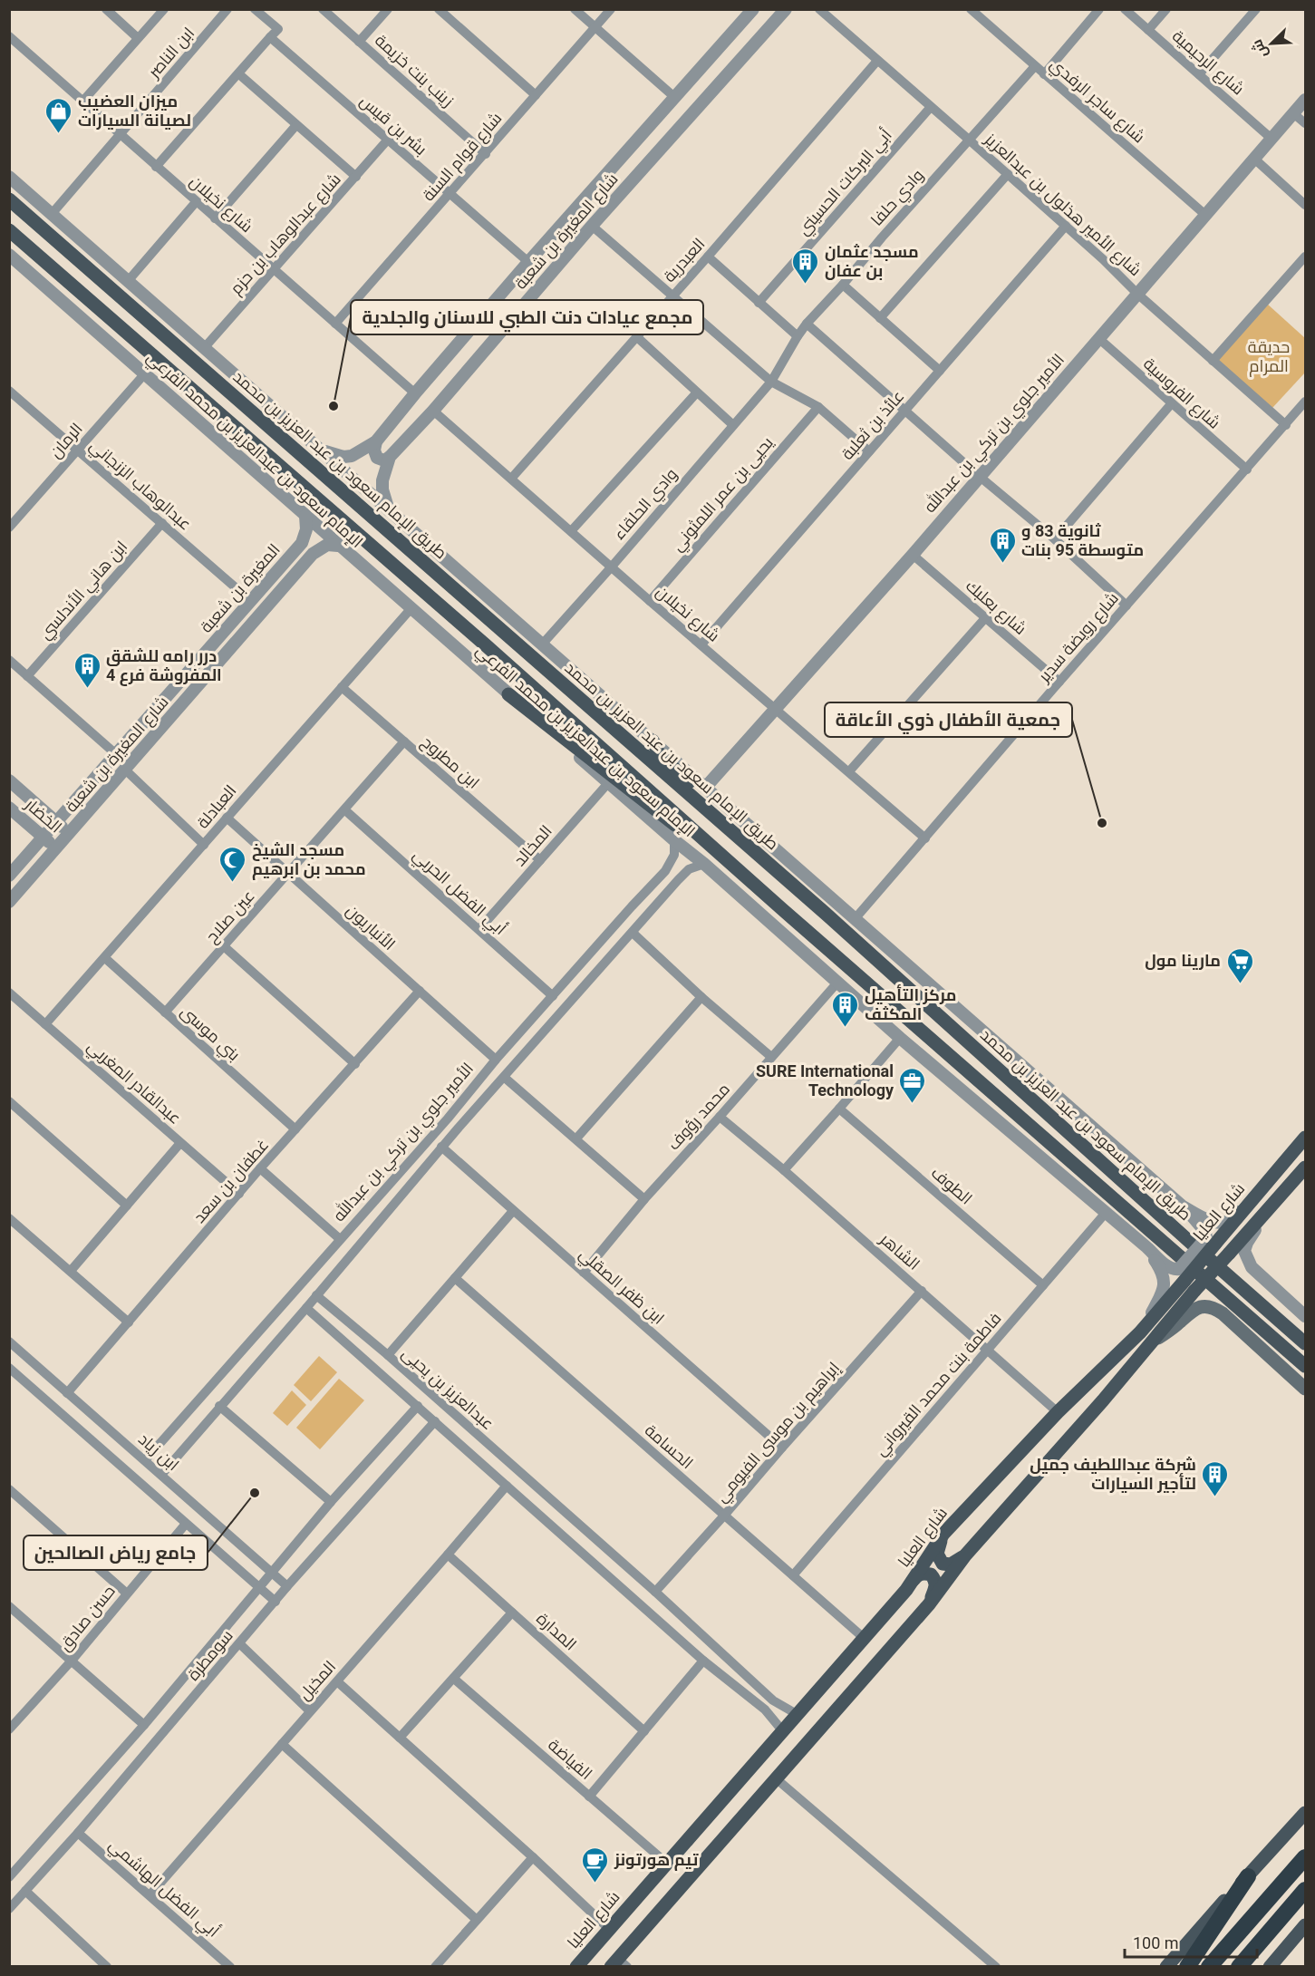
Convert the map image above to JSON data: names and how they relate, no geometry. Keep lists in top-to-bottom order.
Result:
{
  "streets": {
    "main road": ["طريق الإمام سعود بن عبد العزيز بن محمد", "شارع العليا"],
    "street": [
      "ابن الناصر",
      "شارع الرحيمية",
      "زينب بنت خزيمة",
      "شارع ساجر الرفدي",
      "بشر بن قيس",
      "شارع قوام السنة",
      "أبي البركات الحسيني",
      "وادي حلفا",
      "شارع نخيلان",
      "شارع الأمير هذلول بن عبدالعزيز",
      "شارع المغيرة بن شعبة",
      "شارع عبدالوهاب بن حزم",
      "العبدرية",
      "شارع الفروسية",
      "عائذ بن ثعلبة",
      "الأمير جلوي بن تركي بن عبدالله",
      "الرمان",
      "الإمام سعود بن عبدالعزيز بن محمد الفرعي",
      "عبدالوهاب الزنجاني",
      "يحيى بن عمر اللمثوني",
      "وادي الحلقاء",
      "المغيرة بن شعبة",
      "ابن هاني الأندلسي",
      "شارع بعلبك",
      "شارع رويضة سدير",
      "ابن مطروح",
      "العبادلة",
      "الخضار",
      "المخالد",
      "أبي الفضل الحربي",
      "عين صلاح",
      "الأنباريون",
      "بني موسى",
      "عبدالقادر المغربي",
      "محمد رؤوف",
      "غطفان بن سعد",
      "الطوف",
      "الشاهر",
      "ابن ظفر الصقلي",
      "فاطمة بنت محمد القيرواني",
      "عبدالعزيز بن يحيى",
      "إبراهيم بن موسى الفيومي",
      "الحسامة",
      "ابن زياد",
      "حسن صادق",
      "المدارة",
      "سومطرة",
      "المخيل",
      "الفياضة",
      "أبي الفضل الهاشمي"
    ]
  },
  "crossings": [
    ["ابن الناصر", "شارع نخيلان"],
    ["شارع الرحيمية", "الأمير جلوي بن تركي بن عبدالله"],
    ["زينب بنت خزيمة", "شارع قوام السنة"],
    ["شارع ساجر الرفدي", "وادي حلفا"],
    ["شارع ساجر الرفدي", "الأمير جلوي بن تركي بن عبدالله"],
    ["بشر بن قيس", "شارع قوام السنة"],
    ["بشر بن قيس", "شارع المغيرة بن شعبة"],
    ["بشر بن قيس", "شارع عبدالوهاب بن حزم"],
    ["شارع قوام السنة", "شارع نخيلان"],
    ["أبي البركات الحسيني", "شارع الأمير هذلول بن عبدالعزيز"],
    ["وادي حلفا", "شارع الأمير هذلول بن عبدالعزيز"],
    ["وادي حلفا", "وادي الحلقاء"],
    ["شارع نخيلان", "شارع المغيرة بن شعبة"],
    ["شارع نخيلان", "شارع عبدالوهاب بن حزم"],
    ["شارع نخيلان", "العبدرية"],
    ["شارع نخيلان", "عائذ بن ثعلبة"],
    ["شارع نخيلان", "الأمير جلوي بن تركي بن عبدالله"],
    ["شارع نخيلان", "يحيى بن عمر اللمثوني"],
    ["شارع نخيلان", "وادي الحلقاء"],
    ["شارع نخيلان", "شارع رويضة سدير"],
    ["شارع الأمير هذلول بن عبدالعزيز", "العبدرية"],
    ["شارع الأمير هذلول بن عبدالعزيز", "عائذ بن ثعلبة"],
    ["شارع الأمير هذلول بن عبدالعزيز", "الأمير جلوي بن تركي بن عبدالله"],
    ["شارع الأمير هذلول بن عبدالعزيز", "شارع رويضة سدير"],
    ["شارع المغيرة بن شعبة", "الخضار"],
    ["شارع الفروسية", "الأمير جلوي بن تركي بن عبدالله"],
    ["شارع الفروسية", "شارع رويضة سدير"],
    ["الأمير جلوي بن تركي بن عبدالله", "الإمام سعود بن عبدالعزيز بن محمد الفرعي"],
    ["الأمير جلوي بن تركي بن عبدالله", "شارع بعلبك"],
    ["الأمير جلوي بن تركي بن عبدالله", "أبي الفضل الحربي"],
    ["الأمير جلوي بن تركي بن عبدالله", "الأنباريون"],
    ["الأمير جلوي بن تركي بن عبدالله", "ابن ظفر الصقلي"],
    ["الأمير جلوي بن تركي بن عبدالله", "عبدالعزيز بن يحيى"],
    ["الأمير جلوي بن تركي بن عبدالله", "ابن زياد"],
    ["الرمان", "الإمام سعود بن عبدالعزيز بن محمد الفرعي"],
    ["الرمان", "عبدالوهاب الزنجاني"],
    ["الإمام سعود بن عبدالعزيز بن محمد الفرعي", "العبادلة"],
    ["الإمام سعود بن عبدالعزيز بن محمد الفرعي", "المخالد"],
    ["الإمام سعود بن عبدالعزيز بن محمد الفرعي", "محمد رؤوف"],
    ["الإمام سعود بن عبدالعزيز بن محمد الفرعي", "فاطمة بنت محمد القيرواني"],
    ["عبدالوهاب الزنجاني", "المغيرة بن شعبة"],
    ["عبدالوهاب الزنجاني", "ابن هاني الأندلسي"],
    ["المغيرة بن شعبة", "الخضار"],
    ["شارع بعلبك", "شارع رويضة سدير"],
    ["ابن مطروح", "العبادلة"],
    ["ابن مطروح", "المخالد"],
    ["ابن مطروح", "عين صلاح"],
    ["العبادلة", "الأنباريون"],
    ["العبادلة", "بني موسى"],
    ["العبادلة", "عبدالقادر المغربي"],
    ["المخالد", "أبي الفضل الحربي"],
    ["أبي الفضل الحربي", "عين صلاح"],
    ["عين صلاح", "الأنباريون"],
    ["عين صلاح", "بني موسى"],
    ["الأنباريون", "غطفان بن سعد"],
    ["بني موسى", "غطفان بن سعد"],
    ["عبدالقادر المغربي", "غطفان بن سعد"],
    ["محمد رؤوف", "الشاهر"],
    ["محمد رؤوف", "ابن ظفر الصقلي"],
    ["غطفان بن سعد", "ابن زياد"],
    ["الطوف", "فاطمة بنت محمد القيرواني"],
    ["شارع العليا", "الشاهر"],
    ["شارع العليا", "عبدالعزيز بن يحيى"],
    ["شارع العليا", "الحسامة"],
    ["شارع العليا", "الفياضة"],
    ["الشاهر", "فاطمة بنت محمد القيرواني"],
    ["الشاهر", "إبراهيم بن موسى الفيومي"],
    ["ابن ظفر الصقلي", "إبراهيم بن موسى الفيومي"],
    ["فاطمة بنت محمد القيرواني", "الحسامة"],
    ["عبدالعزيز بن يحيى", "إبراهيم بن موسى الفيومي"],
    ["عبدالعزيز بن يحيى", "سومطرة"],
    ["عبدالعزيز بن يحيى", "المخيل"],
    ["إبراهيم بن موسى الفيومي", "الحسامة"],
    ["ابن زياد", "سومطرة"],
    ["المدارة", "المخيل"],
    ["سومطرة", "أبي الفضل الهاشمي"],
    ["المخيل", "أبي الفضل الهاشمي"]
  ],
  "parks": ["حديقة المرام"],
  "places": {
    "shop": ["ميزان العضيب لصيانة السيارات"],
    "building": [
      "مسجد عثمان بن عفان",
      "ثانوية 83 و متوسطة 95 بنات",
      "درر رامه للشقق المفروشة فرع 4",
      "مركز التأهيل المكثف",
      "شركة عبداللطيف جميل لتأجير السيارات"
    ],
    "other": ["مجمع عيادات دنت الطبي للاسنان والجلدية", "جمعية الأطفال ذوي الأعاقة", "جامع رياض الصالحين"],
    "mosque": ["مسجد الشيخ محمد بن ابرهيم"],
    "supermarket": ["مارينا مول"],
    "office": ["SURE International Technology"],
    "cafe": ["تيم هورتونز"]
  },
  "scale_bar": "100 m",
  "north": "bottom left"
}
